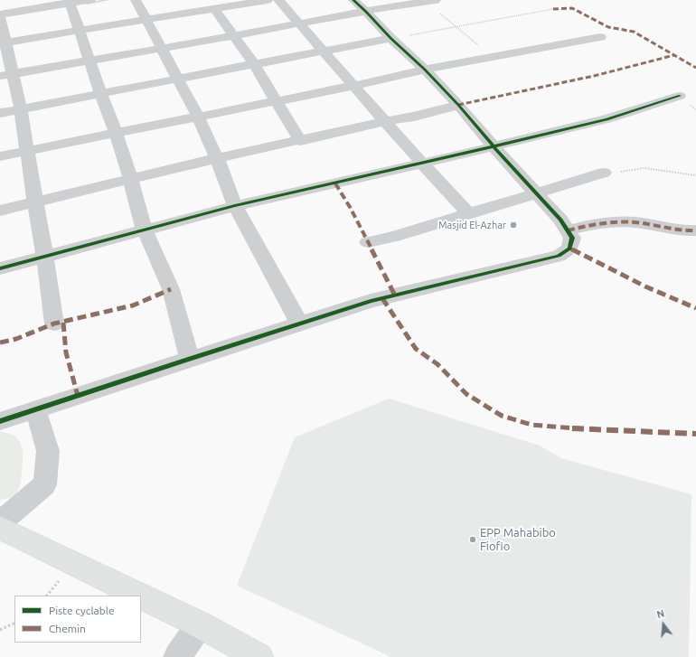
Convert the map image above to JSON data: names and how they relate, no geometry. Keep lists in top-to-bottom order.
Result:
{
  "places": ["Masjid El-Azhar", "EPP Mahabibo Fiofio"],
  "legend": ["Piste cyclable", "Chemin"],
  "north": "top"
}
